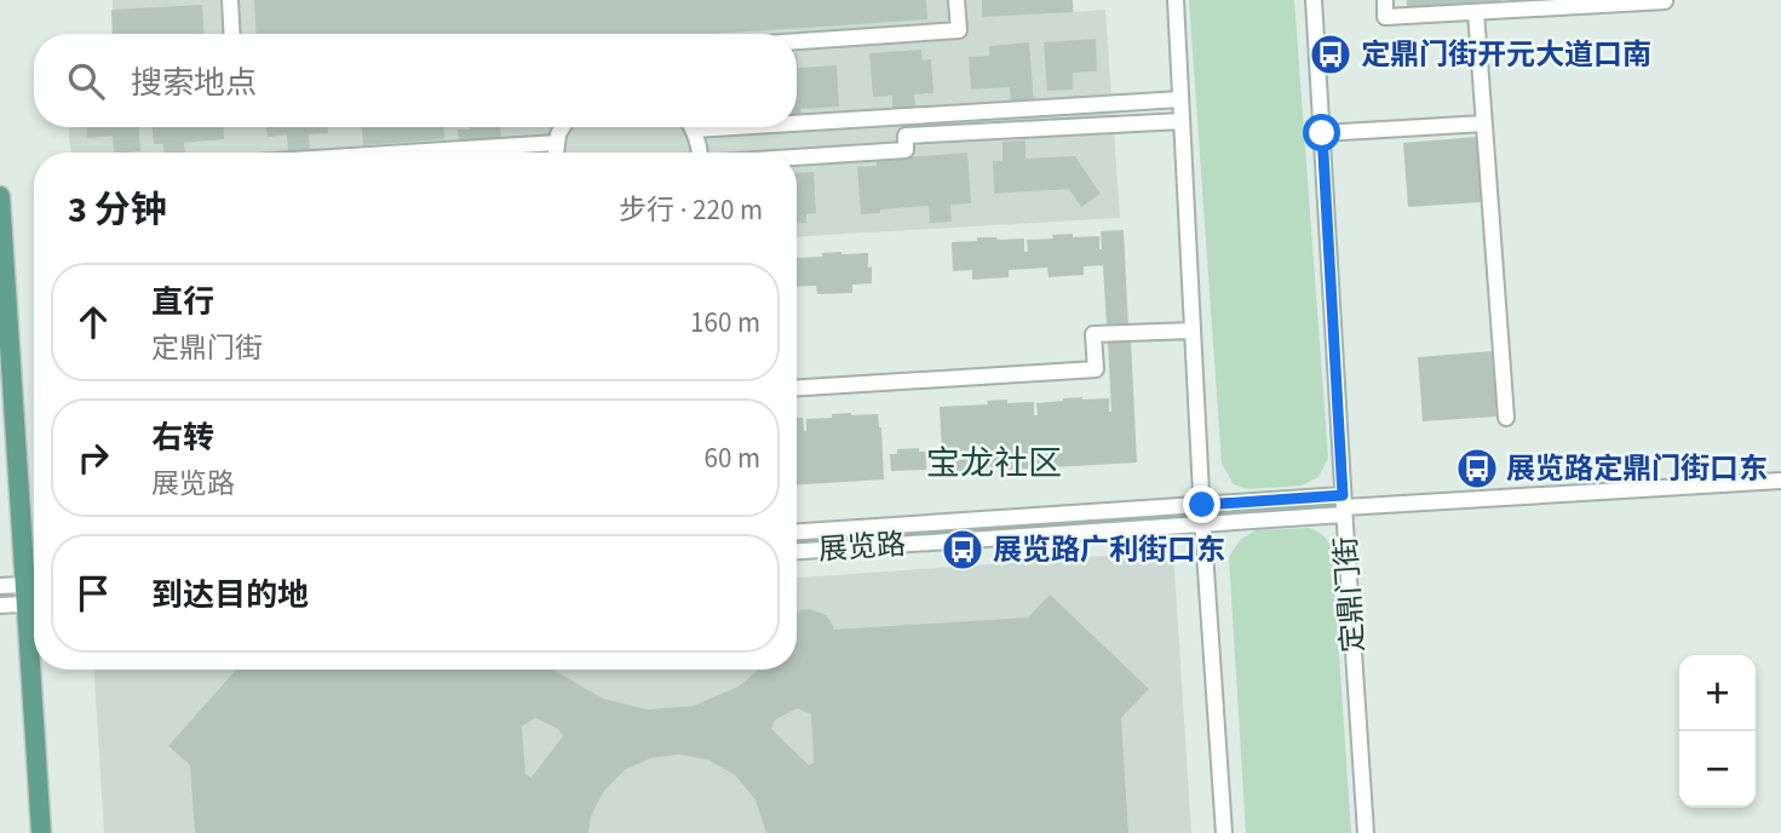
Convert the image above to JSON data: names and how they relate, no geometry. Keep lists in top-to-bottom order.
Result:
{
  "streets": {
    "street": ["展览路", "定鼎门街"]
  },
  "crossings": [
    ["展览路", "定鼎门街"]
  ],
  "districts": ["宝龙社区"],
  "places": {
    "bus stop": ["定鼎门街开元大道口南", "展览路定鼎门街口东", "展览路广利街口东"]
  },
  "page": {
    "search": "搜索地点",
    "heading": ["3 分钟", "步行 · 220 m"],
    "list": [
      ["直行", "定鼎门街", "160 m"],
      ["右转", "展览路", "60 m"],
      "到达目的地"
    ],
    "map_buttons": ["+", "−"]
  }
}
